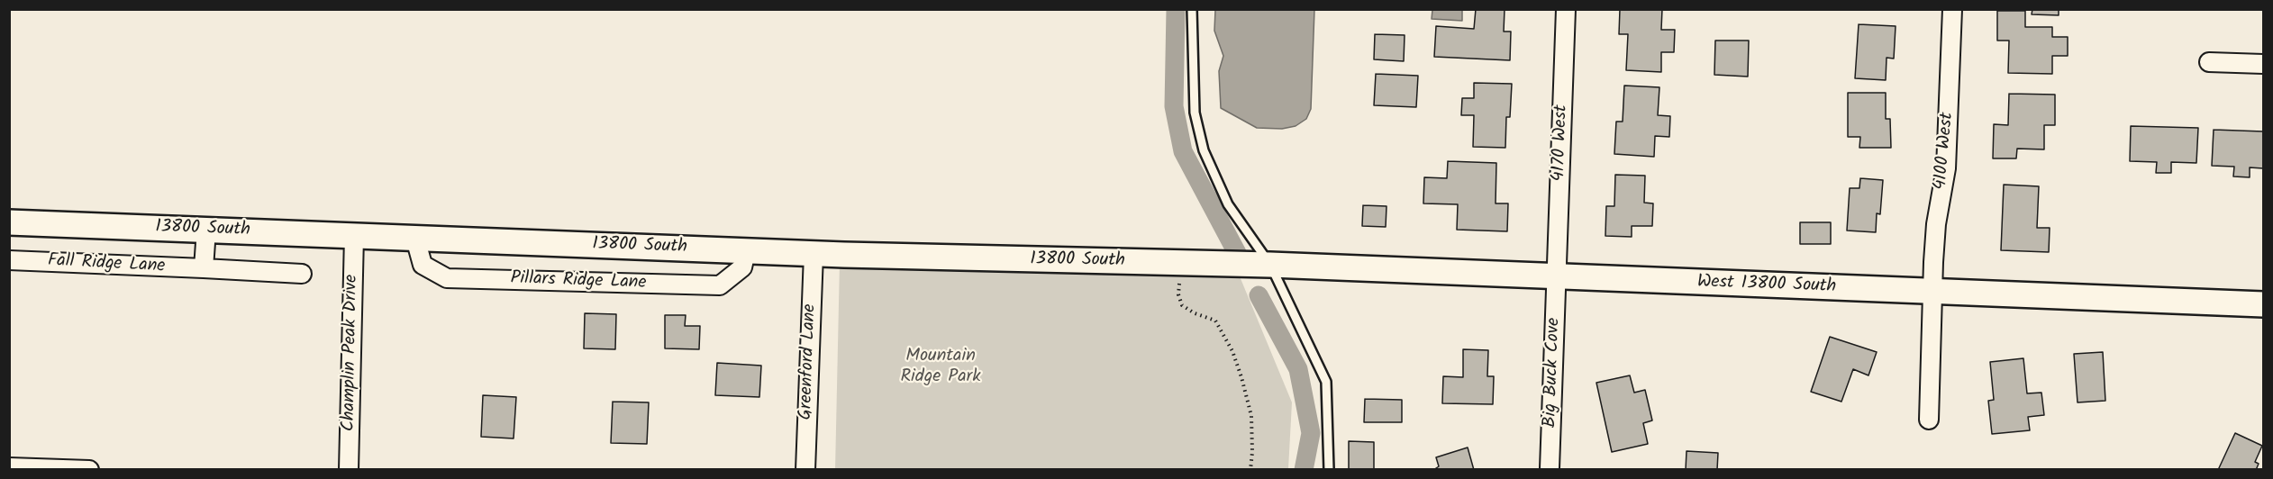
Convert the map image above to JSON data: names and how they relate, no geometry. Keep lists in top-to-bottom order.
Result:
{
  "streets": {
    "street": [
      "4170 West",
      "4100 West",
      "13800 South",
      "Fall Ridge Lane",
      "Pillars Ridge Lane",
      "West 13800 South",
      "Champlin Peak Drive",
      "Greenford Lane",
      "Big Buck Cove"
    ]
  },
  "crossings": [
    ["4170 West", "West 13800 South"],
    ["4170 West", "Big Buck Cove"],
    ["4100 West", "West 13800 South"],
    ["13800 South", "Pillars Ridge Lane"],
    ["13800 South", "West 13800 South"],
    ["13800 South", "Champlin Peak Drive"],
    ["13800 South", "Greenford Lane"],
    ["West 13800 South", "Big Buck Cove"]
  ],
  "parks": ["Mountain Ridge Park"]
}
